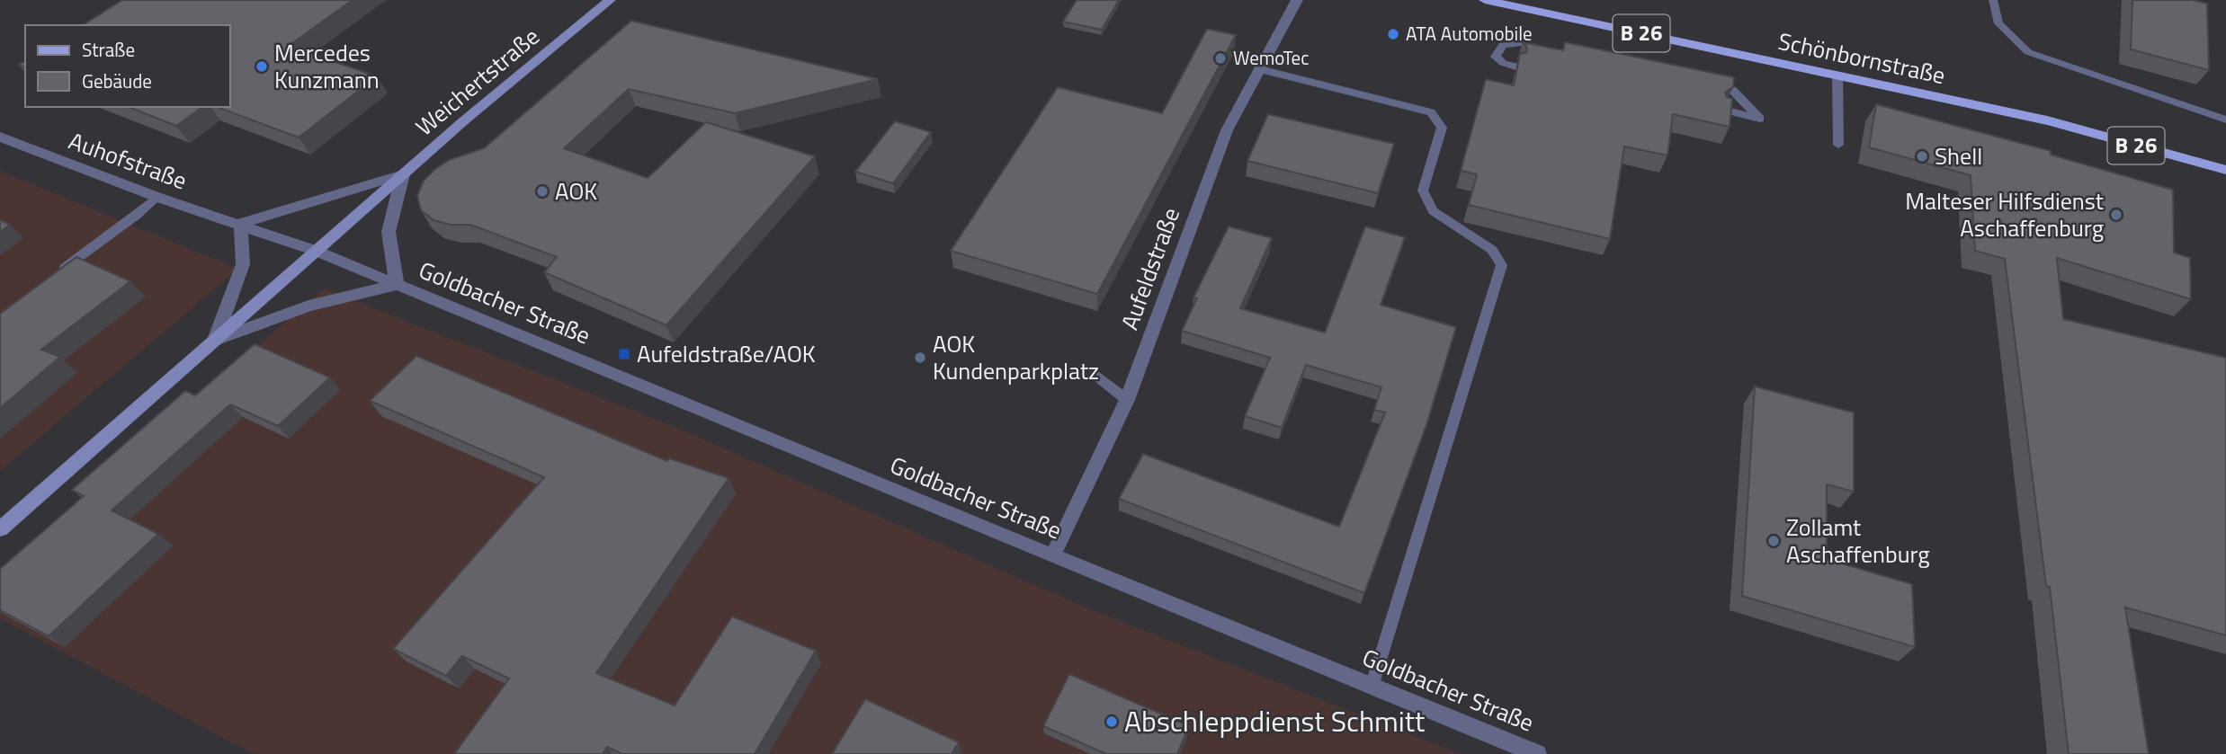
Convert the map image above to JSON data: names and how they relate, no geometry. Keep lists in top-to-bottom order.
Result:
{
  "streets": {
    "main road": [
      "B 26",
      "Schönbornstraße",
      "Weichertstraße",
      "Goldbacher Straße"
    ],
    "street": ["Auhofstraße", "Aufeldstraße"]
  },
  "crossings": [
    ["Weichertstraße", "Auhofstraße"],
    ["Weichertstraße", "Goldbacher Straße"],
    ["Auhofstraße", "Goldbacher Straße"],
    ["Aufeldstraße", "Goldbacher Straße"]
  ],
  "places": {
    "other": [
      "ATA Automobile",
      "WemoTec",
      "Mercedes Kunzmann",
      "Shell",
      "AOK",
      "Malteser Hilfsdienst Aschaffenburg",
      "AOK Kundenparkplatz",
      "Zollamt Aschaffenburg",
      "Abschleppdienst Schmitt"
    ],
    "transit": ["Aufeldstraße/AOK"]
  },
  "legend": ["Straße", "Gebäude"]
}
